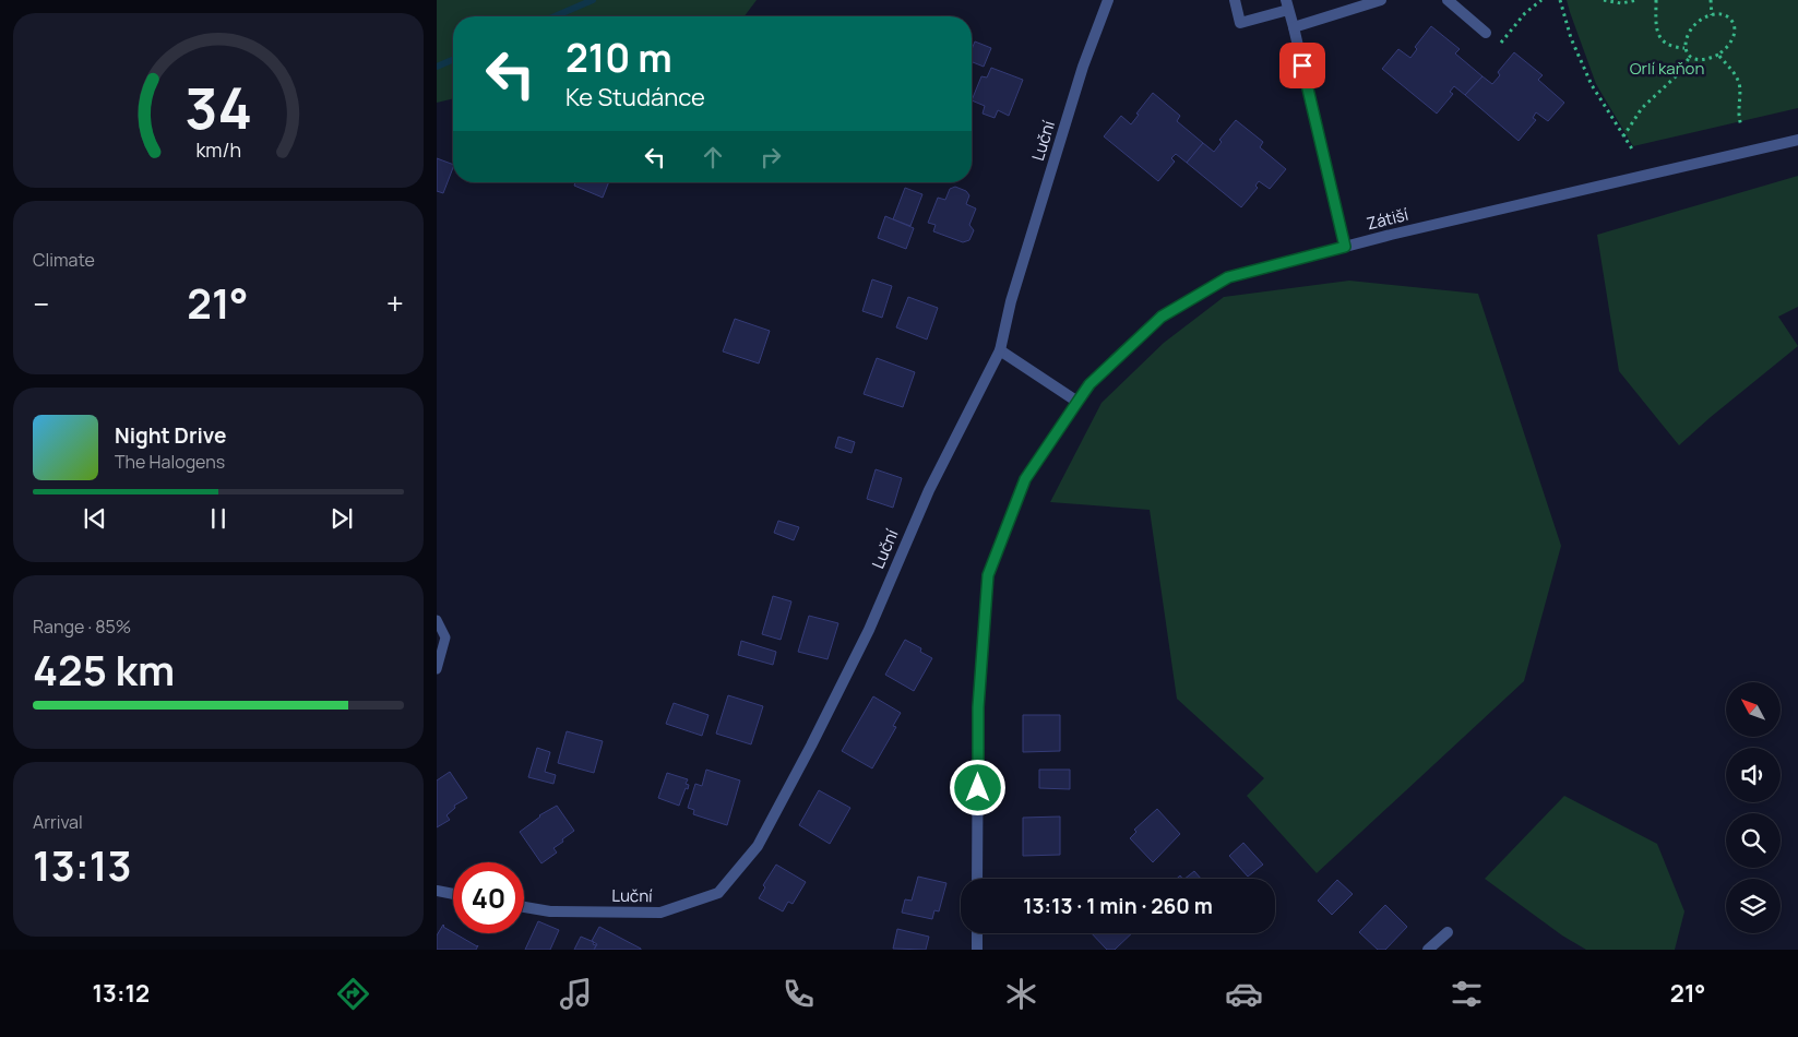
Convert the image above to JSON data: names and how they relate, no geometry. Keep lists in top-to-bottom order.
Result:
{
  "streets": {
    "street": ["Luční", "Zátiší"]
  },
  "parks": ["Orlí kaňon"],
  "north": "top left",
  "page": {
    "turn": ["210 m", "Ke Studánce"],
    "tile": [
      "Climate",
      ["Range · 85%", "425 km"],
      ["Arrival", "13:13"]
    ],
    "heat": ["−", "21°", "+"],
    "song": ["Night Drive", "The Halogens"],
    "limit": "40",
    "trip": "13:13 · 1 min · 260 m",
    "tabs": ["13:12", "21°"],
    "gauge": ["34", "km/h"]
  }
}
